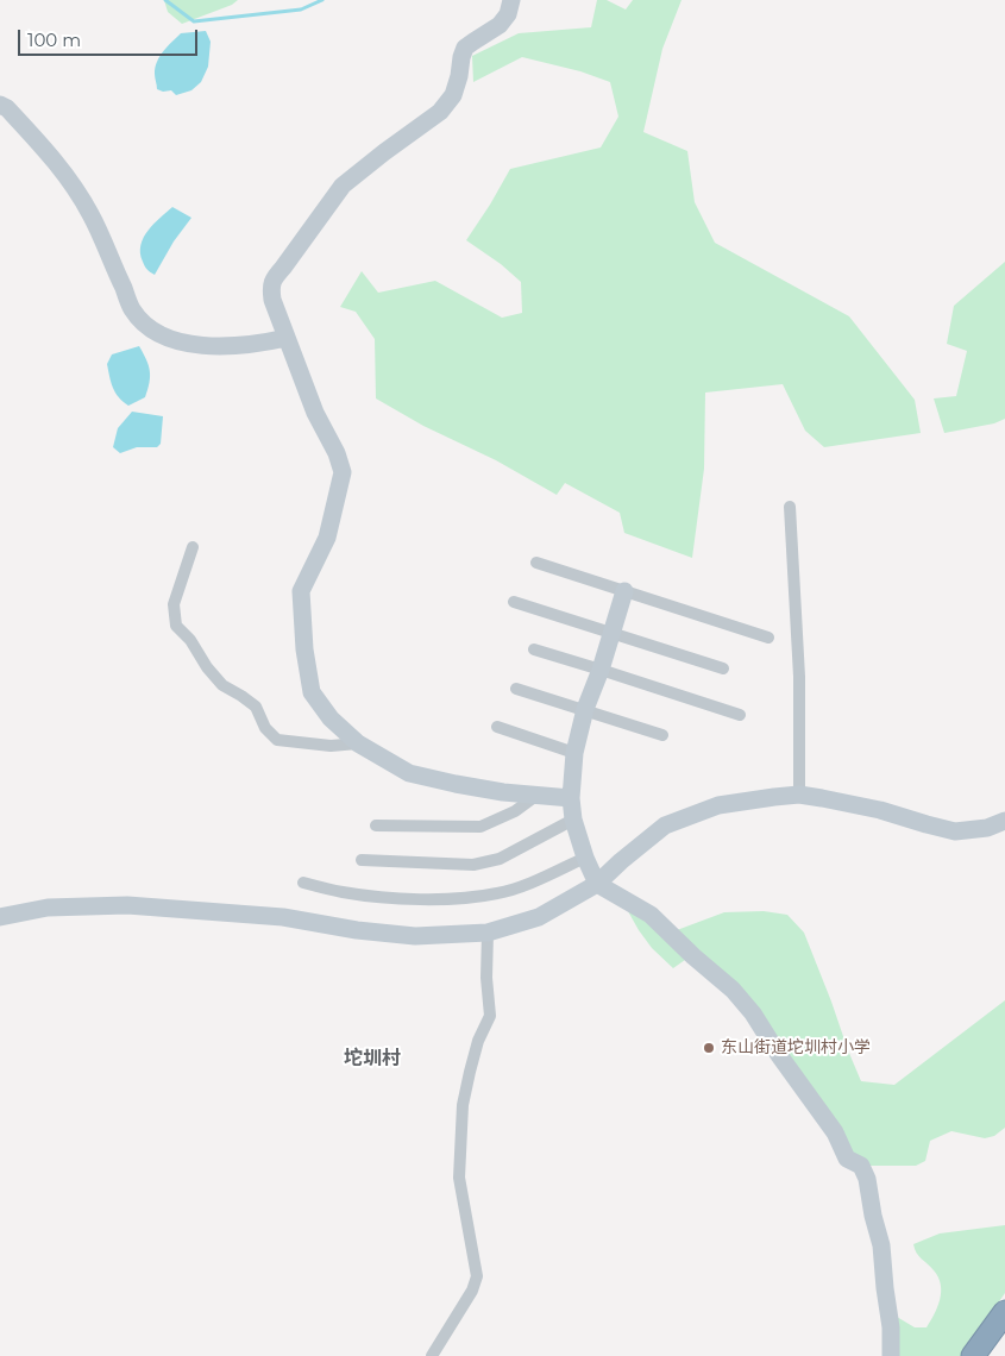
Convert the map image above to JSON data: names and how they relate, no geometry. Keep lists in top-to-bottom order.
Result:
{
  "districts": ["坨圳村"],
  "places": ["东山街道坨圳村小学"],
  "scale_bar": "100 m"
}
